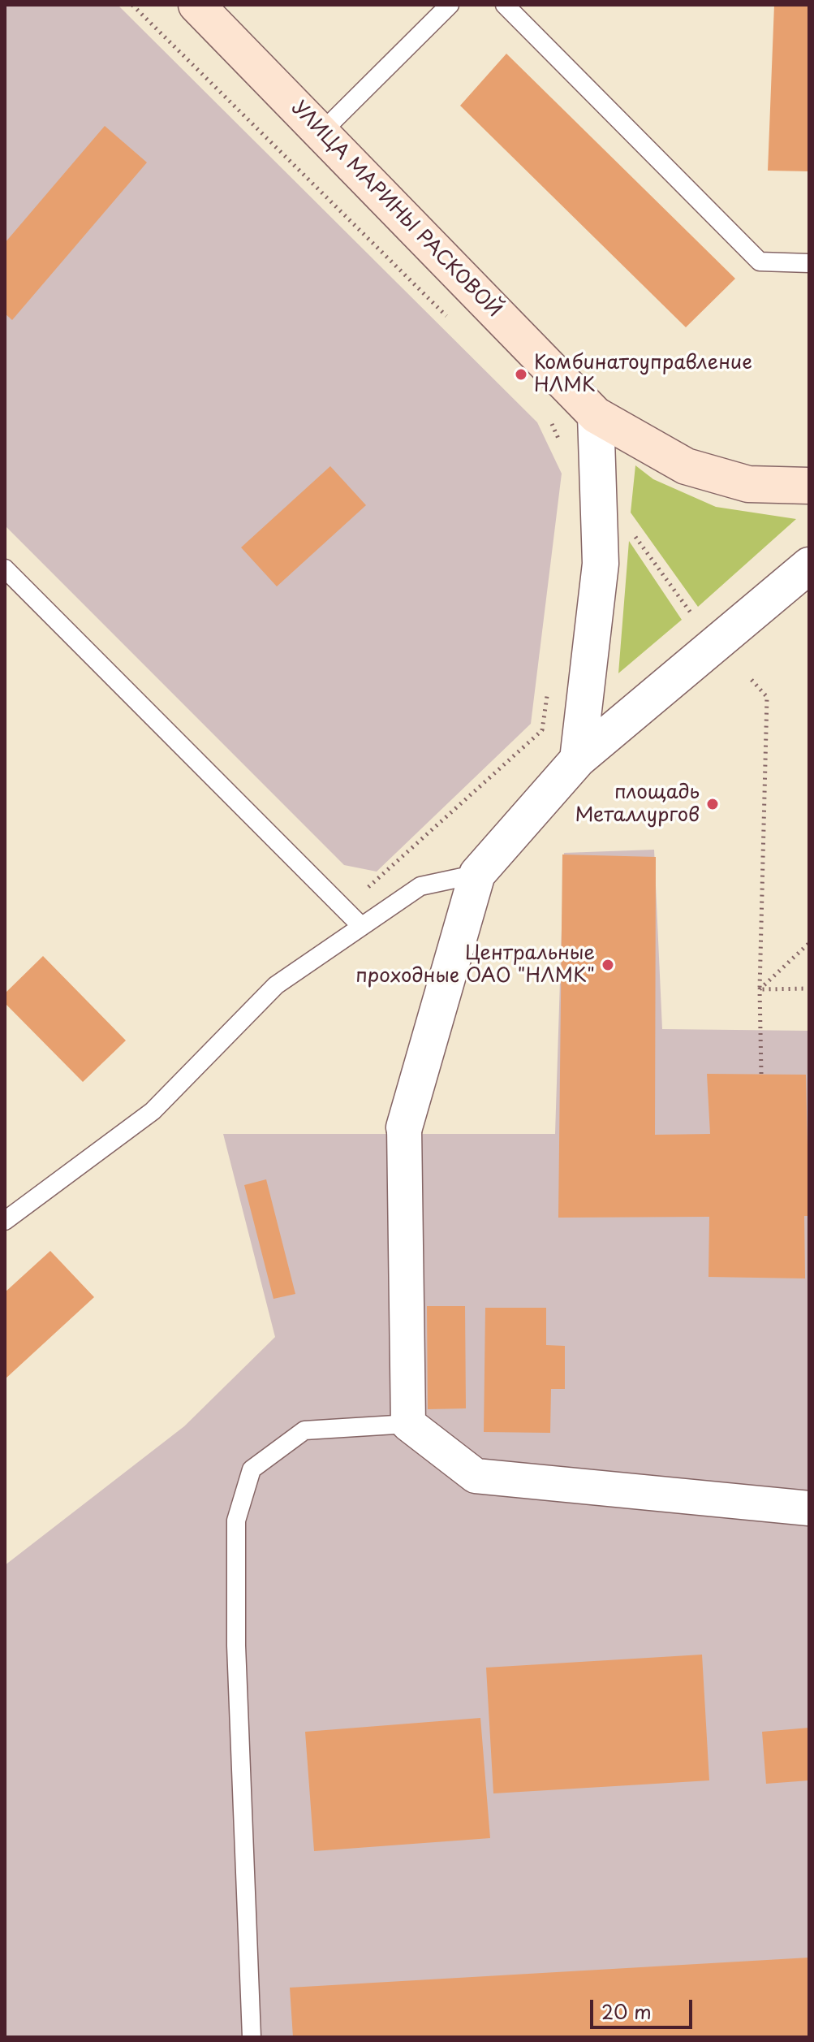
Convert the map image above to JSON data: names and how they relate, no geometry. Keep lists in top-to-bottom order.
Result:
{
  "streets": {
    "main road": ["УЛИЦА МАРИНЫ РАСКОВОЙ"]
  },
  "places": ["Комбинатоуправление НЛМК", "площадь Металлургов", "Центральные проходные ОАО \"НЛМК\""],
  "scale_bar": "20 m"
}
